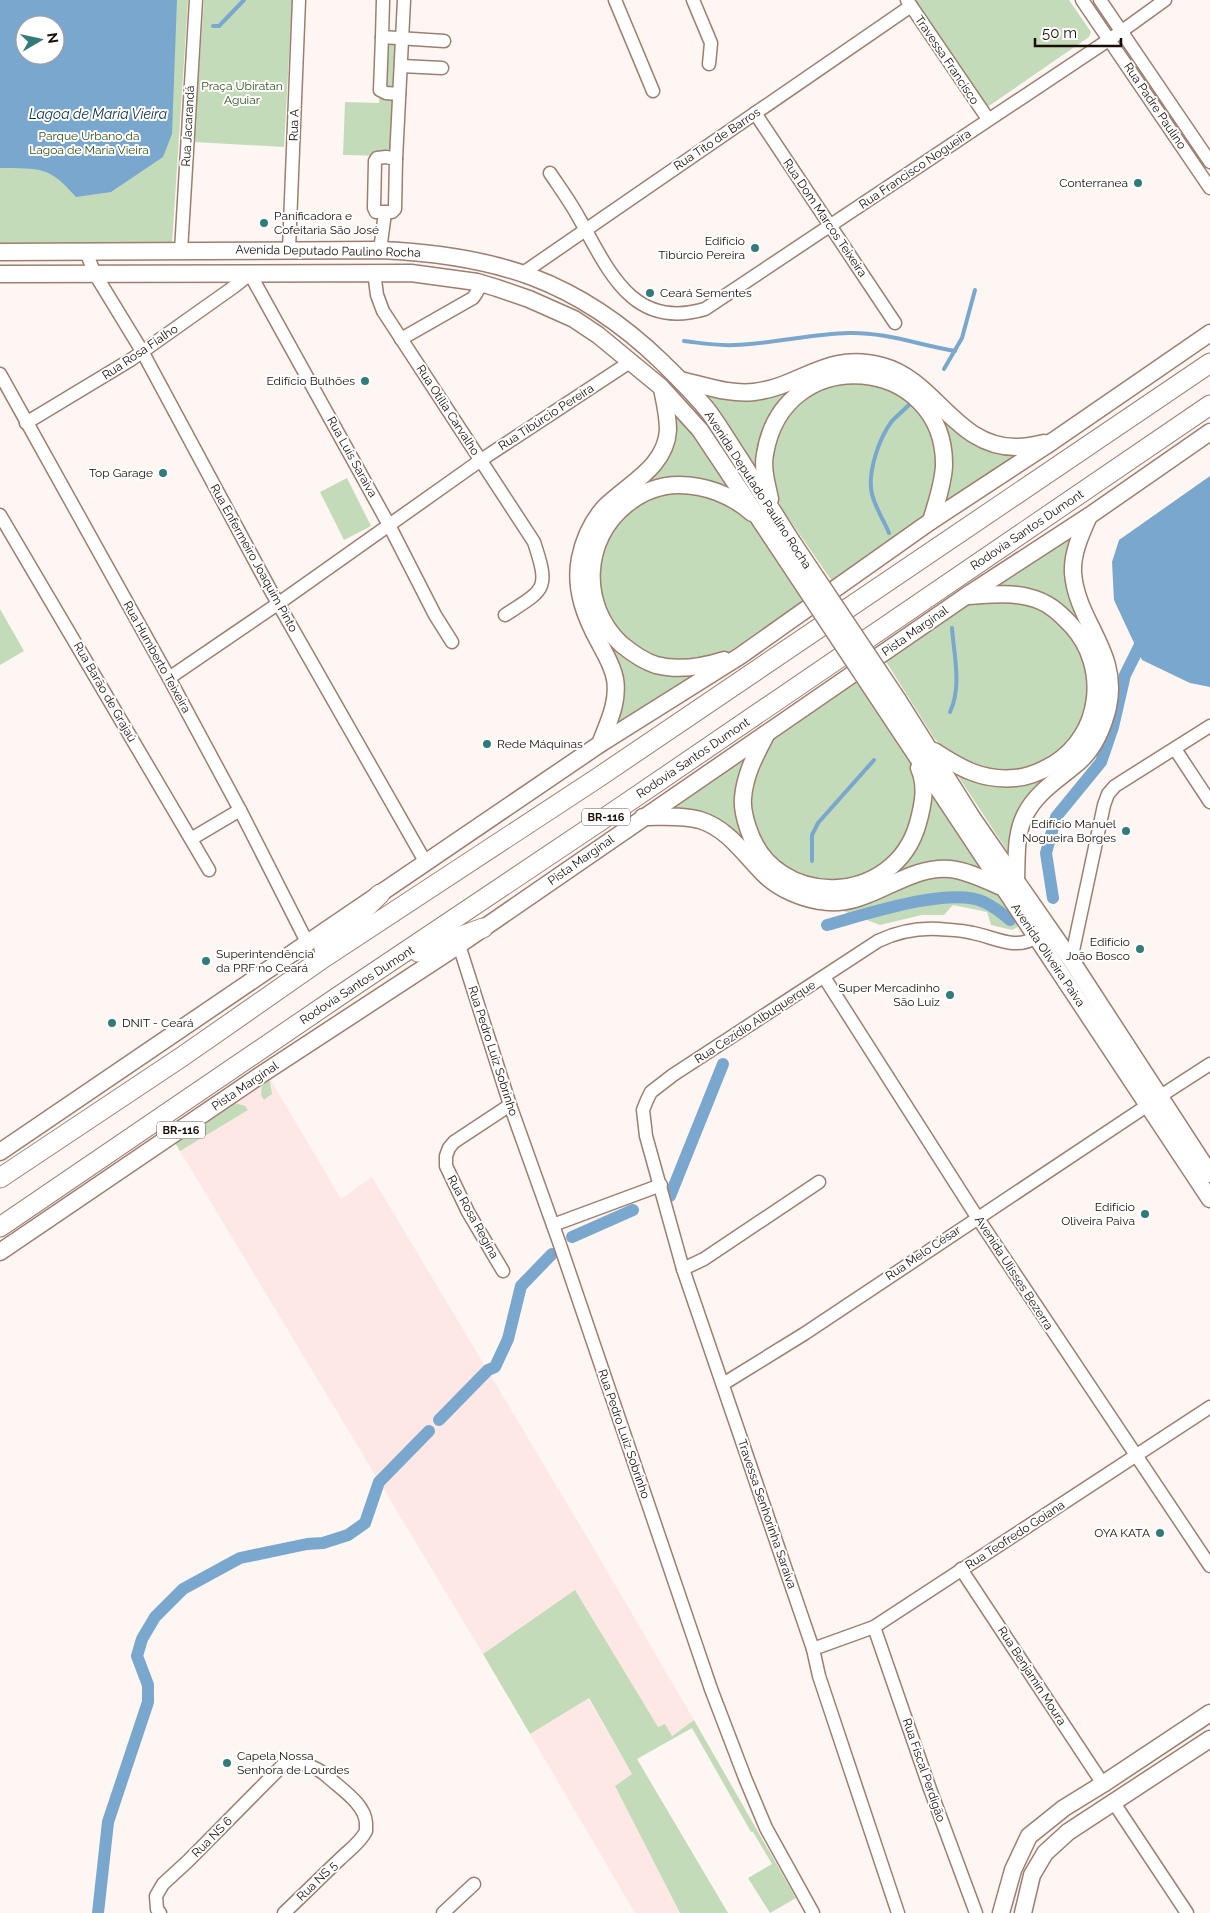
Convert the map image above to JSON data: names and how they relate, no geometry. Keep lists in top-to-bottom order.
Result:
{
  "streets": {
    "highway": ["Rodovia Santos Dumont", "BR-116"],
    "main road": ["Avenida Deputado Paulino Rocha", "Pista Marginal", "Avenida Oliveira Paiva"],
    "street": [
      "Travessa Francisco",
      "Rua Padre Paulino",
      "Rua A",
      "Rua Jacarandá",
      "Rua Tito de Barros",
      "Rua Francisco Nogueira",
      "Rua Dom Marcos Teixeira",
      "Rua Rosa Fialho",
      "Rua Otília Carvalho",
      "Rua Tibúrcio Pereira",
      "Rua Luís Saraiva",
      "Rua Enfermeiro Joaquim Pinto",
      "Rua Humberto Teixeira",
      "Rua Barão de Grajaú",
      "Rua Cezídio Albuquerque",
      "Rua Pedro Luiz Sobrinho",
      "Rua Rosa Regina",
      "Rua Melo César",
      "Avenida Ulisses Bezerra",
      "Travessa Senhorinha Saraiva",
      "Rua Teofredo Goiana",
      "Rua Benjamin Moura",
      "Rua Fiscal Perdigão",
      "Rua NS 6",
      "Rua NS 5"
    ]
  },
  "crossings": [
    ["Travessa Francisco", "Rua Tito de Barros"],
    ["Travessa Francisco", "Rua Francisco Nogueira"],
    ["Rua Padre Paulino", "Rua Francisco Nogueira"],
    ["Rua A", "Avenida Deputado Paulino Rocha"],
    ["Rua Jacarandá", "Avenida Deputado Paulino Rocha"],
    ["Rua Tito de Barros", "Rua Francisco Nogueira"],
    ["Rua Tito de Barros", "Rua Dom Marcos Teixeira"],
    ["Rua Tito de Barros", "Avenida Deputado Paulino Rocha"],
    ["Rua Francisco Nogueira", "Rua Dom Marcos Teixeira"],
    ["Avenida Deputado Paulino Rocha", "Rua Rosa Fialho"],
    ["Avenida Deputado Paulino Rocha", "Rua Otília Carvalho"],
    ["Avenida Deputado Paulino Rocha", "Rua Tibúrcio Pereira"],
    ["Avenida Deputado Paulino Rocha", "Rua Luís Saraiva"],
    ["Avenida Deputado Paulino Rocha", "Rua Enfermeiro Joaquim Pinto"],
    ["Avenida Deputado Paulino Rocha", "Avenida Oliveira Paiva"],
    ["Rua Rosa Fialho", "Rua Luís Saraiva"],
    ["Rua Rosa Fialho", "Rua Enfermeiro Joaquim Pinto"],
    ["Rua Rosa Fialho", "Rua Humberto Teixeira"],
    ["Rua Otília Carvalho", "Rua Tibúrcio Pereira"],
    ["Rua Tibúrcio Pereira", "Rua Luís Saraiva"],
    ["Pista Marginal", "Rua Pedro Luiz Sobrinho"],
    ["Avenida Oliveira Paiva", "Rua Cezídio Albuquerque"],
    ["Avenida Oliveira Paiva", "Rua Melo César"],
    ["Rua Cezídio Albuquerque", "Avenida Ulisses Bezerra"],
    ["Rua Cezídio Albuquerque", "Travessa Senhorinha Saraiva"],
    ["Rua Pedro Luiz Sobrinho", "Rua Rosa Regina"],
    ["Rua Melo César", "Avenida Ulisses Bezerra"],
    ["Rua Melo César", "Travessa Senhorinha Saraiva"],
    ["Avenida Ulisses Bezerra", "Rua Teofredo Goiana"],
    ["Travessa Senhorinha Saraiva", "Rua Teofredo Goiana"],
    ["Rua Teofredo Goiana", "Rua Benjamin Moura"],
    ["Rua Teofredo Goiana", "Rua Fiscal Perdigão"],
    ["Rua NS 6", "Rua NS 5"]
  ],
  "water": ["Lagoa de Maria Vieira"],
  "parks": ["Praça Ubiratan Aguiar", "Parque Urbano da Lagoa de Maria Vieira"],
  "places": [
    "Conterranea",
    "Panificadora e Cofeitaria São José",
    "Edifício Tibúrcio Pereira",
    "Ceará Sementes",
    "Edifício Bulhões",
    "Top Garage",
    "Rede Máquinas",
    "Edifício Manuel Nogueira Borges",
    "Edifício João Bosco",
    "Superintendência da PRF no Ceará",
    "Super Mercadinho São Luiz",
    "DNIT - Ceará",
    "Edifício Oliveira Paiva",
    "OYA KATA",
    "Capela Nossa Senhora de Lourdes"
  ],
  "scale_bar": "50 m",
  "north": "right"
}
